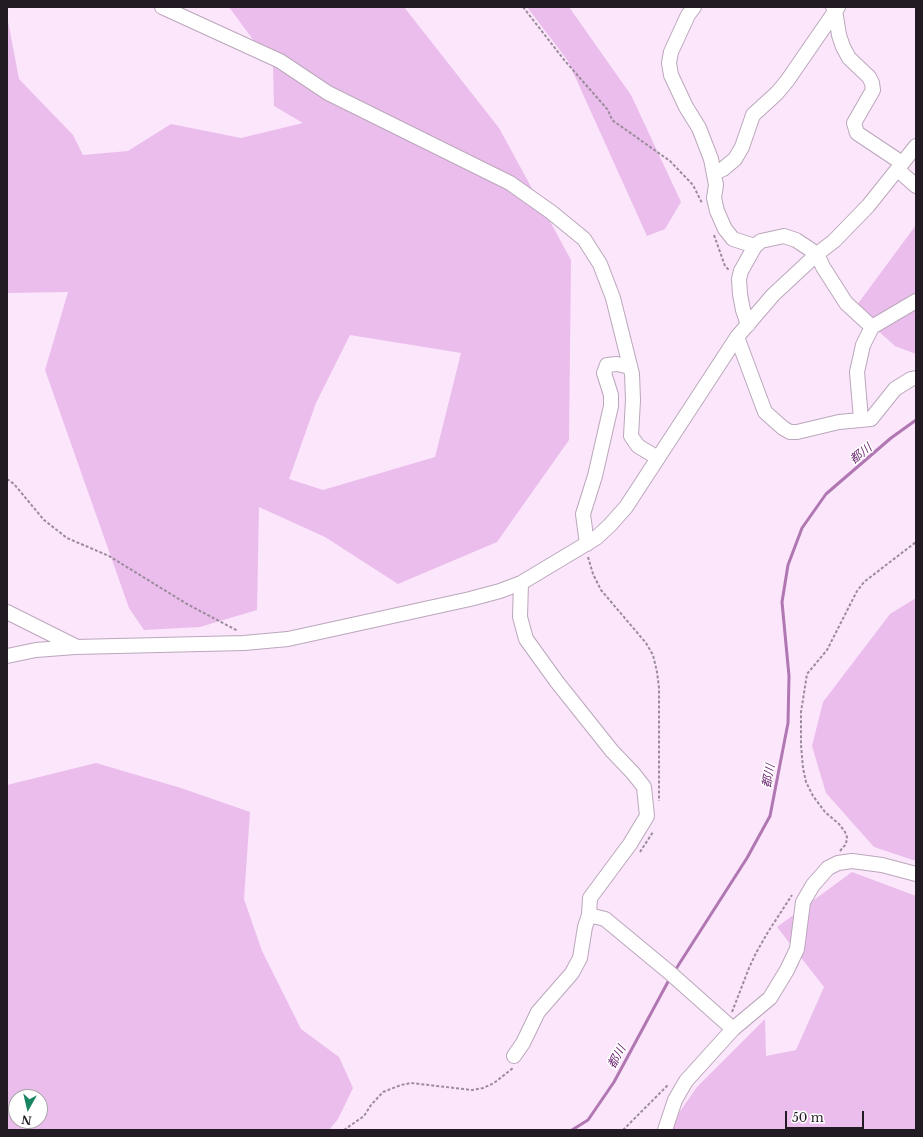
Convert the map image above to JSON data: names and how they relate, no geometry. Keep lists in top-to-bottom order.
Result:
{
  "water": ["都川"],
  "scale_bar": "50 m",
  "north": "bottom"
}
